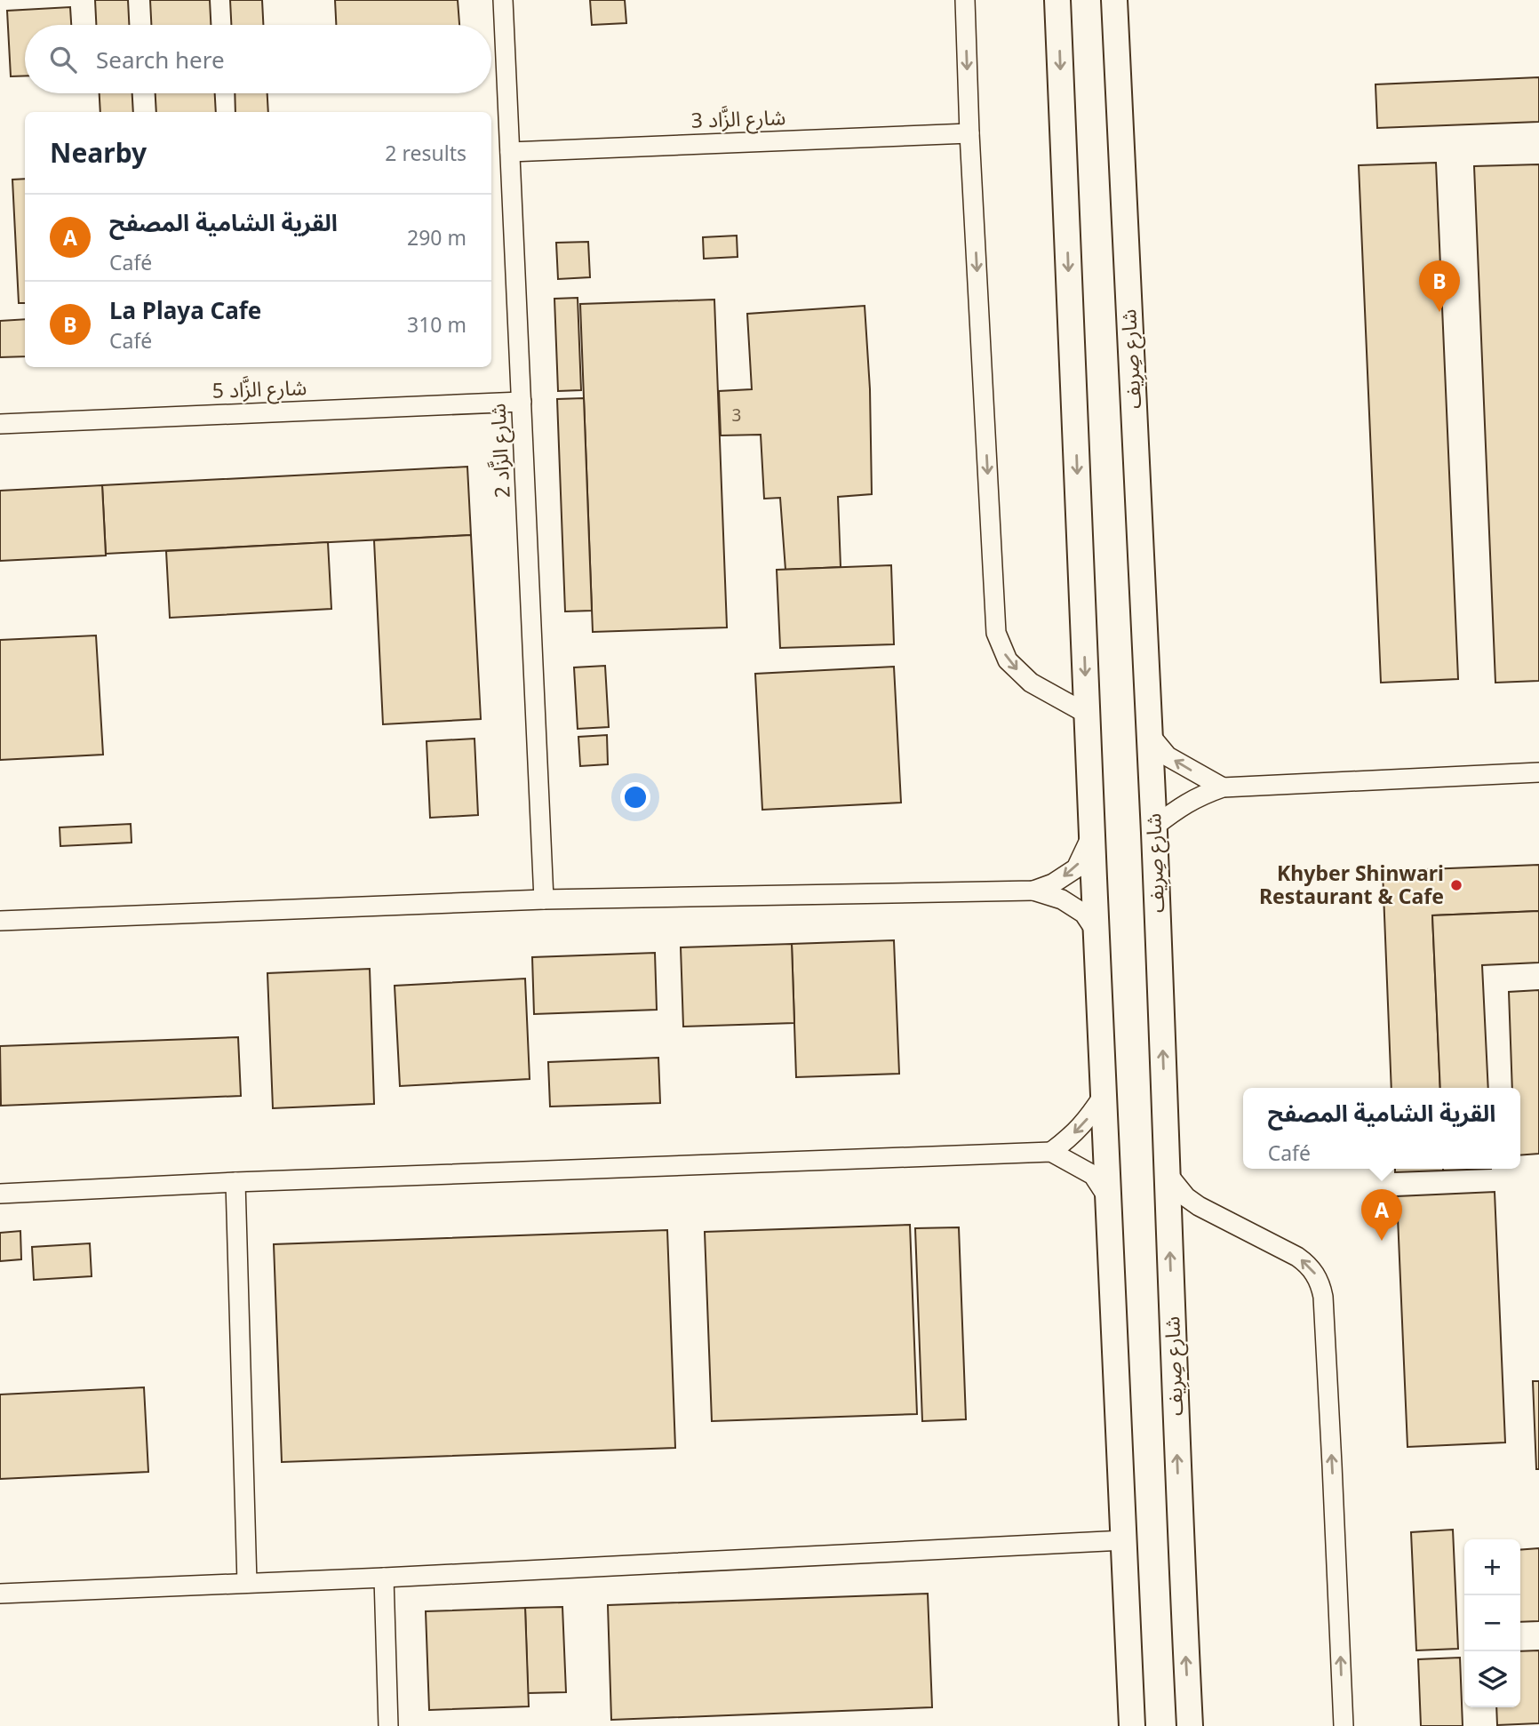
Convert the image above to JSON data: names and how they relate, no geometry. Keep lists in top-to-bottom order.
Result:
{
  "streets": {
    "main road": ["شارع صِرِيف"],
    "street": ["شارع الزَّاد 3", "شارع الزَّاد 5", "شارع الزَّاد 2"]
  },
  "crossings": [
    ["شارع الزَّاد 3", "شارع الزَّاد 2"],
    ["شارع الزَّاد 5", "شارع الزَّاد 2"]
  ],
  "places": ["Khyber Shinwari Restaurant & Cafe"],
  "house_numbers": ["3"],
  "page": {
    "search": "Search here",
    "heading": ["Nearby", "2 results"],
    "list": [
      {
        "mark": "A",
        "name": "القرية الشامية المصفح",
        "note": "Café",
        "value": "290 m"
      },
      {
        "mark": "B",
        "name": "La Playa Cafe",
        "note": "Café",
        "value": "310 m"
      }
    ],
    "pins": ["B", "A"],
    "popup": ["القرية الشامية المصفح", "Café"],
    "map_buttons": ["+", "−"]
  }
}
